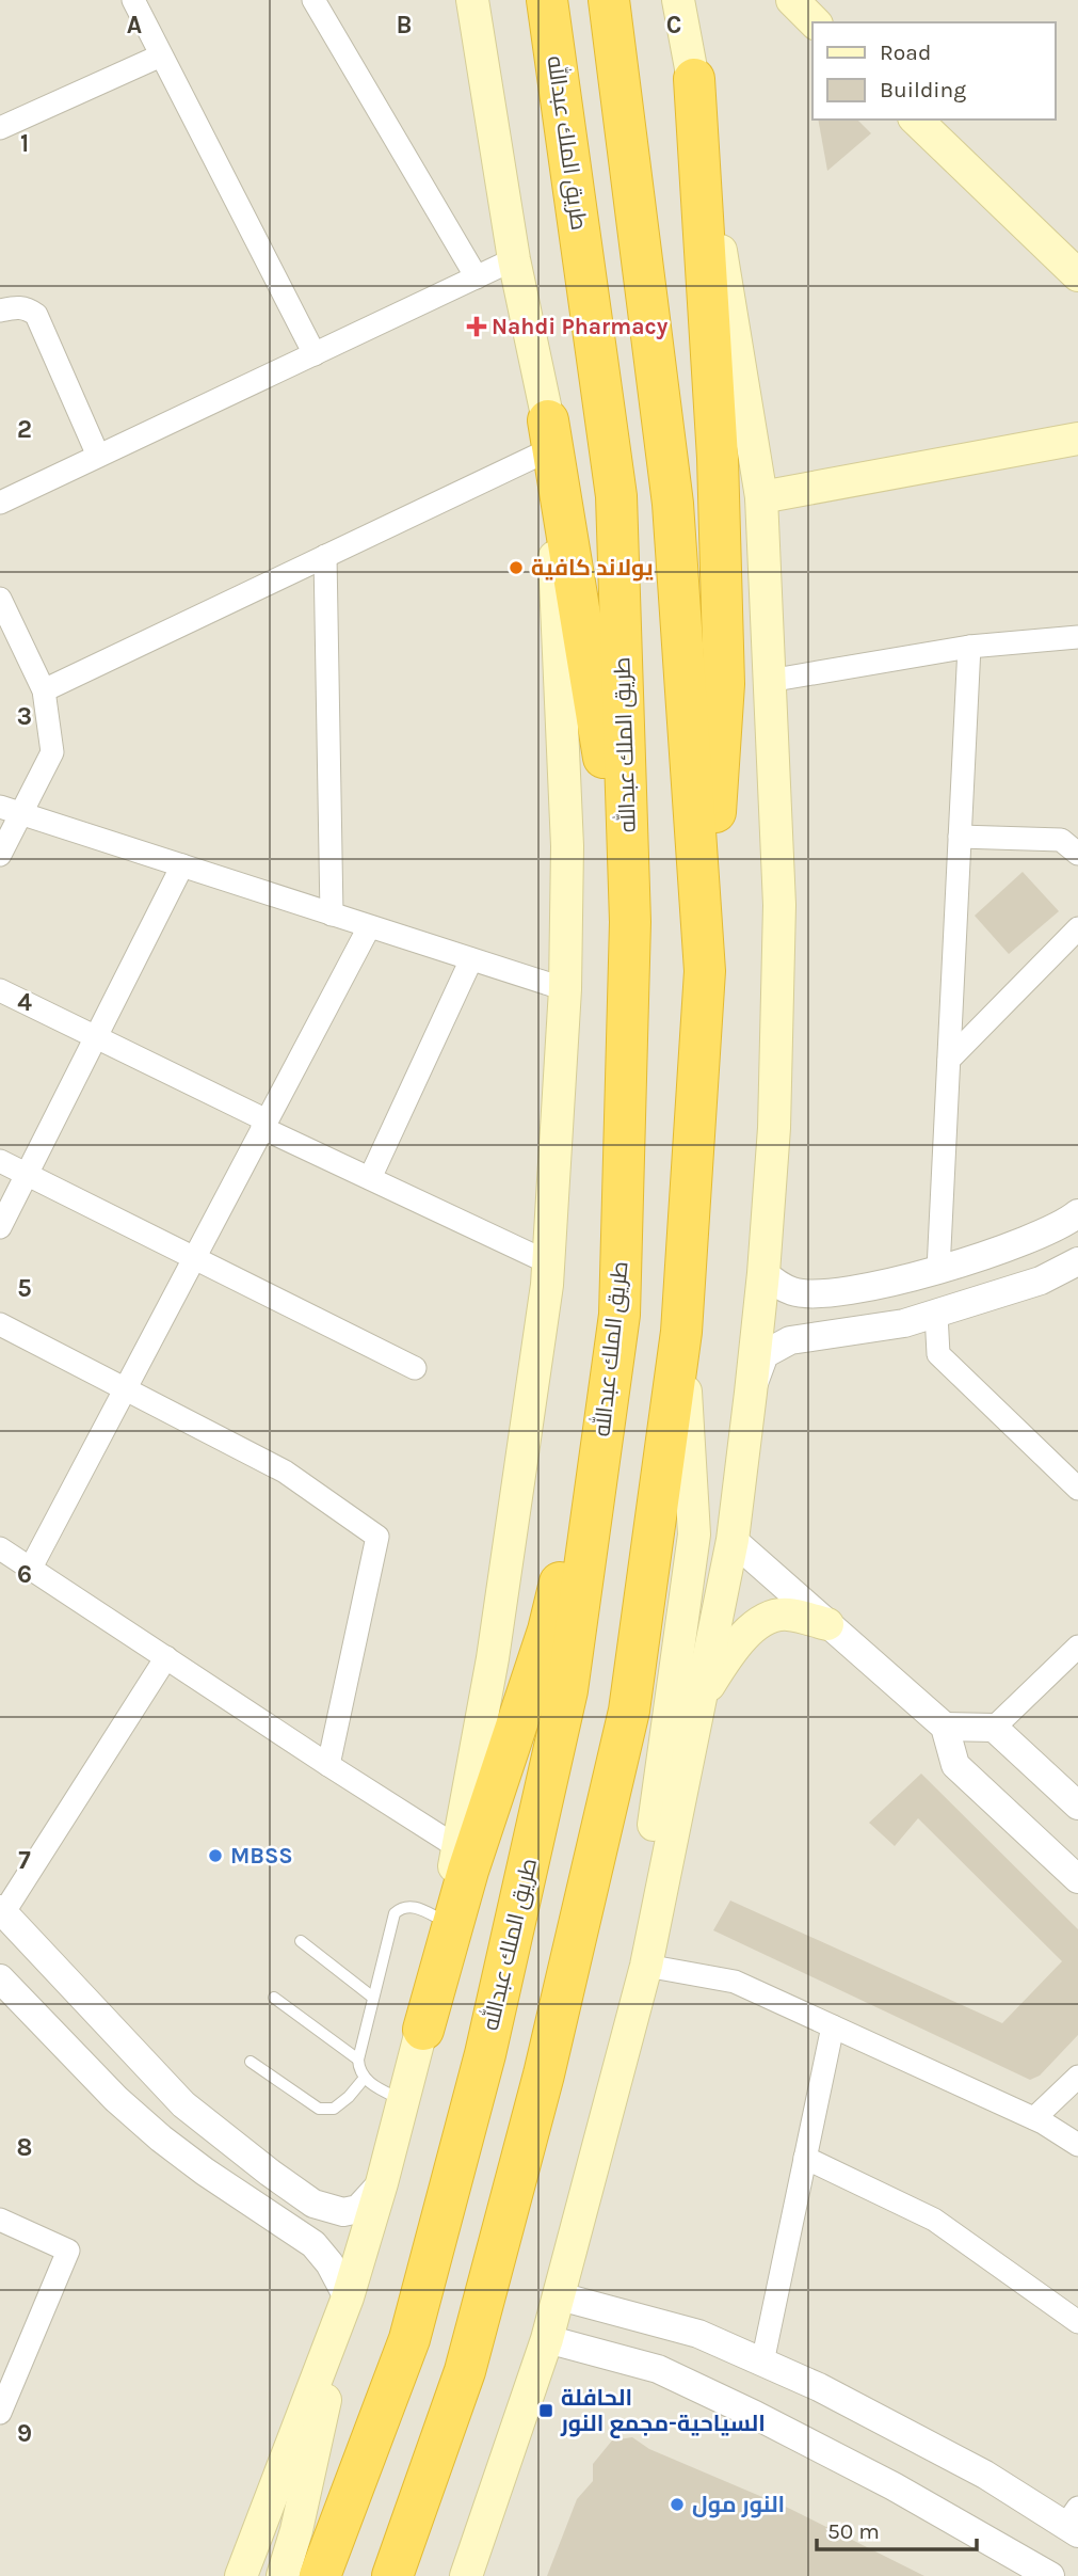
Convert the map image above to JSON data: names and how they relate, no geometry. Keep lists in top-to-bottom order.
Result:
{
  "streets": {
    "highway": ["طريق الملك عبدالله"]
  },
  "places": {
    "health": ["Nahdi Pharmacy"],
    "other": ["يولاند كافية", "MBSS", "النور مول"],
    "transit": ["الحافلة السياحية-مجمع النور"]
  },
  "legend": ["Road", "Building"],
  "scale_bar": "50 m",
  "grid": {
    "columns": ["A", "B", "C"],
    "rows": [
      "1",
      "2",
      "3",
      "4",
      "5",
      "6",
      "7",
      "8",
      "9"
    ]
  }
}
